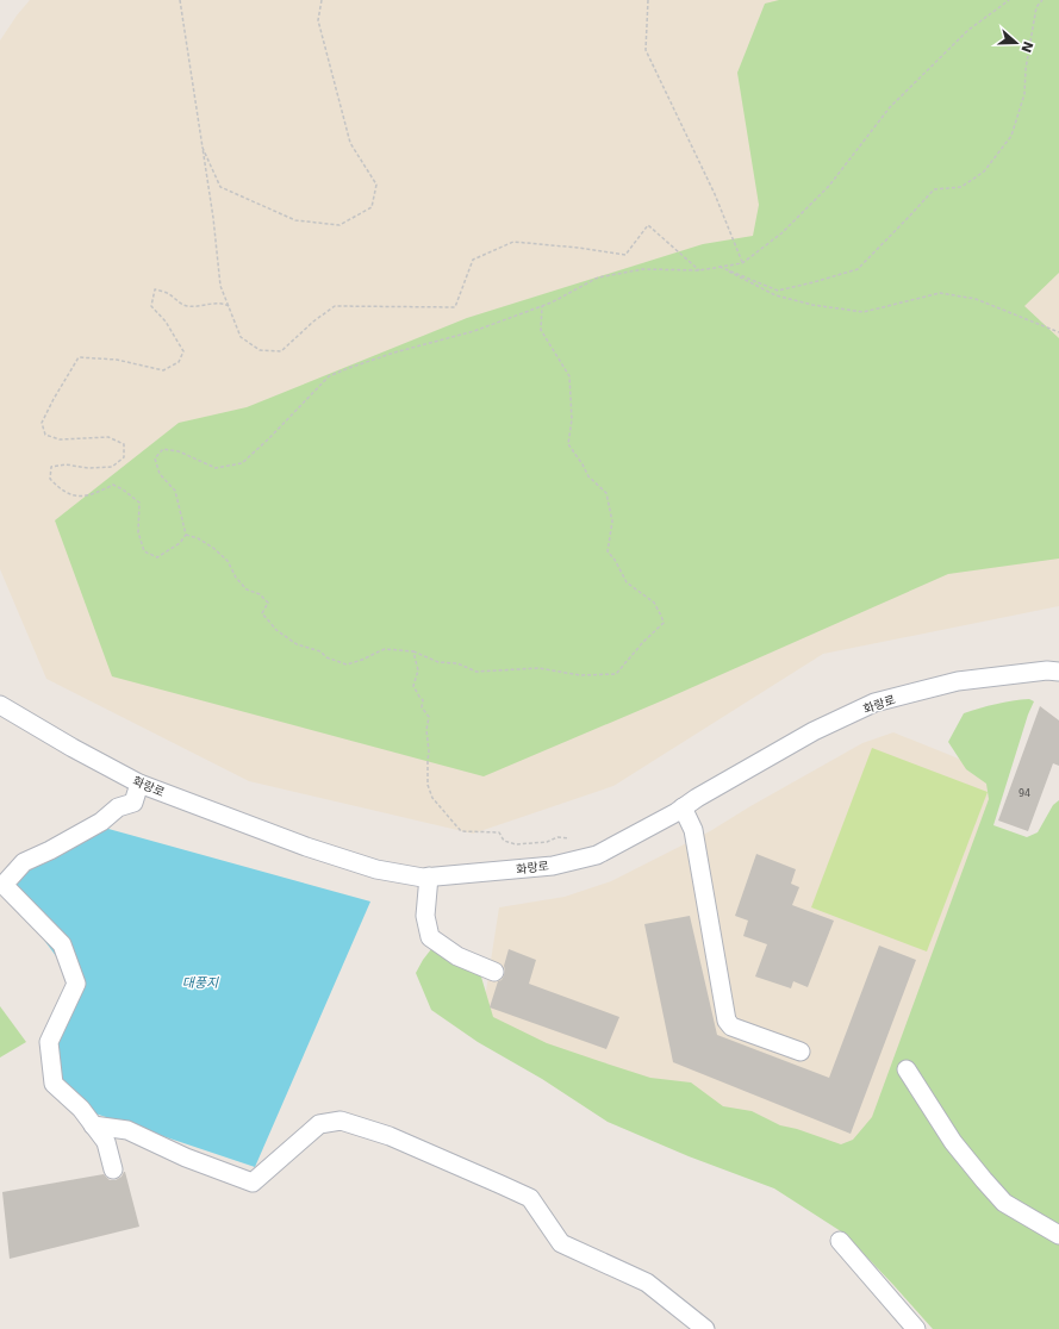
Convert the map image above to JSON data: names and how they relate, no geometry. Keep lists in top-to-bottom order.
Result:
{
  "streets": {
    "street": ["화랑로"]
  },
  "water": ["대풍지"],
  "house_numbers": ["94"],
  "north": "right"
}
